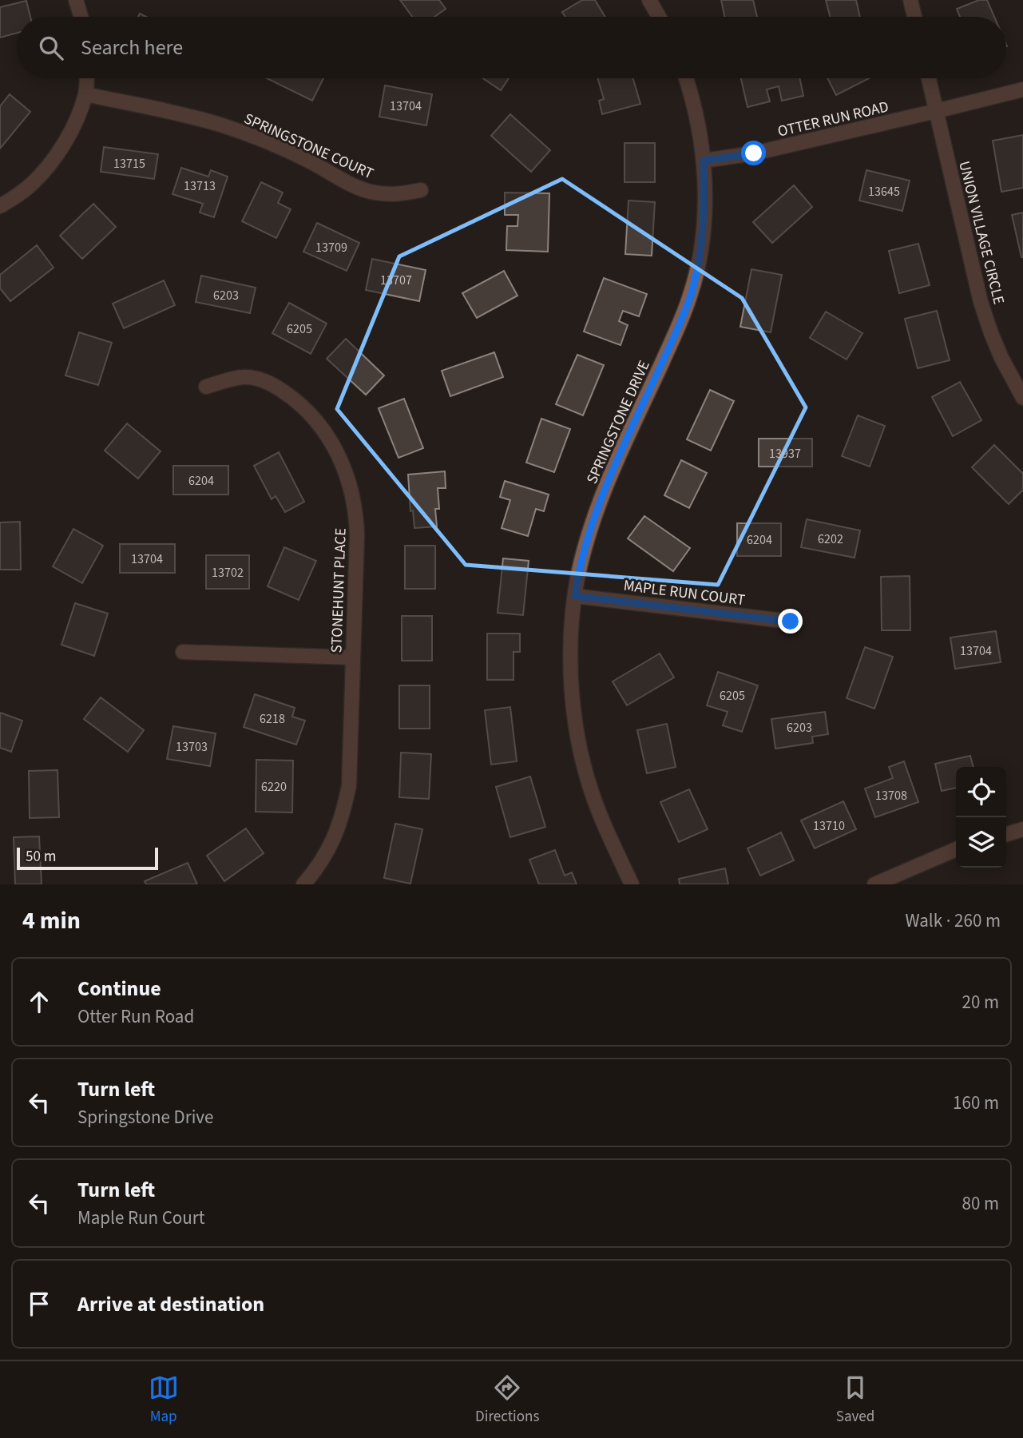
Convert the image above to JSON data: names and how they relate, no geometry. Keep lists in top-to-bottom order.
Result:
{
  "streets": {
    "street": [
      "OTTER RUN ROAD",
      "SPRINGSTONE COURT",
      "UNION VILLAGE CIRCLE",
      "SPRINGSTONE DRIVE",
      "STONEHUNT PLACE",
      "MAPLE RUN COURT"
    ]
  },
  "crossings": [
    ["OTTER RUN ROAD", "UNION VILLAGE CIRCLE"],
    ["OTTER RUN ROAD", "SPRINGSTONE DRIVE"],
    ["SPRINGSTONE DRIVE", "MAPLE RUN COURT"]
  ],
  "house_numbers": [
    "13704",
    "13715",
    "13713",
    "13645",
    "13709",
    "13707",
    "6203",
    "6205",
    "13937",
    "6204",
    "6202",
    "6204",
    "13704",
    "13702",
    "13704",
    "6205",
    "6218",
    "6203",
    "13703",
    "6220",
    "13708",
    "13710"
  ],
  "scale_bar": "50 m",
  "page": {
    "search": "Search here",
    "scale": "50 m",
    "heading": ["4 min", "Walk · 260 m"],
    "list": [
      ["Continue", "Otter Run Road", "20 m"],
      ["Turn left", "Springstone Drive", "160 m"],
      ["Turn left", "Maple Run Court", "80 m"],
      "Arrive at destination"
    ],
    "nav": ["Map", "Directions", "Saved"]
  }
}
